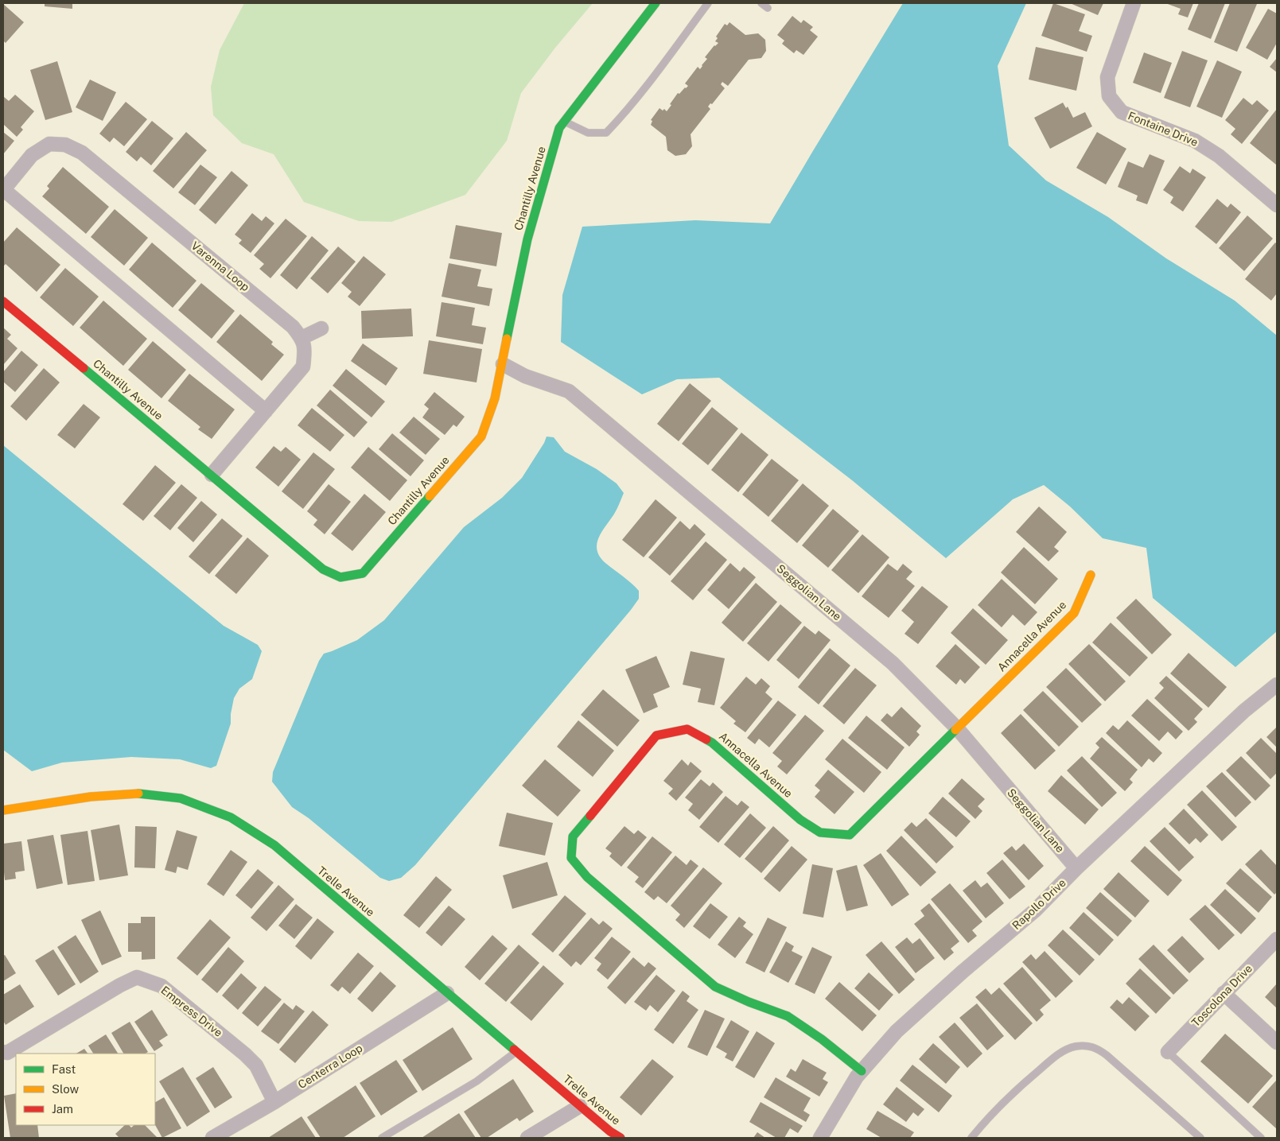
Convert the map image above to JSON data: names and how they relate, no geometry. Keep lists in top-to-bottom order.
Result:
{
  "streets": {
    "street": [
      "Fontaine Drive",
      "Chantilly Avenue",
      "Varenna Loop",
      "Seggolian Lane",
      "Annacella Avenue",
      "Trelle Avenue",
      "Rapollo Drive",
      "Toscolona Drive",
      "Empress Drive",
      "Centerra Loop"
    ]
  },
  "crossings": [
    ["Chantilly Avenue", "Seggolian Lane"],
    ["Seggolian Lane", "Annacella Avenue"],
    ["Seggolian Lane", "Rapollo Drive"],
    ["Annacella Avenue", "Rapollo Drive"],
    ["Trelle Avenue", "Centerra Loop"],
    ["Empress Drive", "Centerra Loop"]
  ],
  "legend": ["Fast", "Slow", "Jam"]
}
